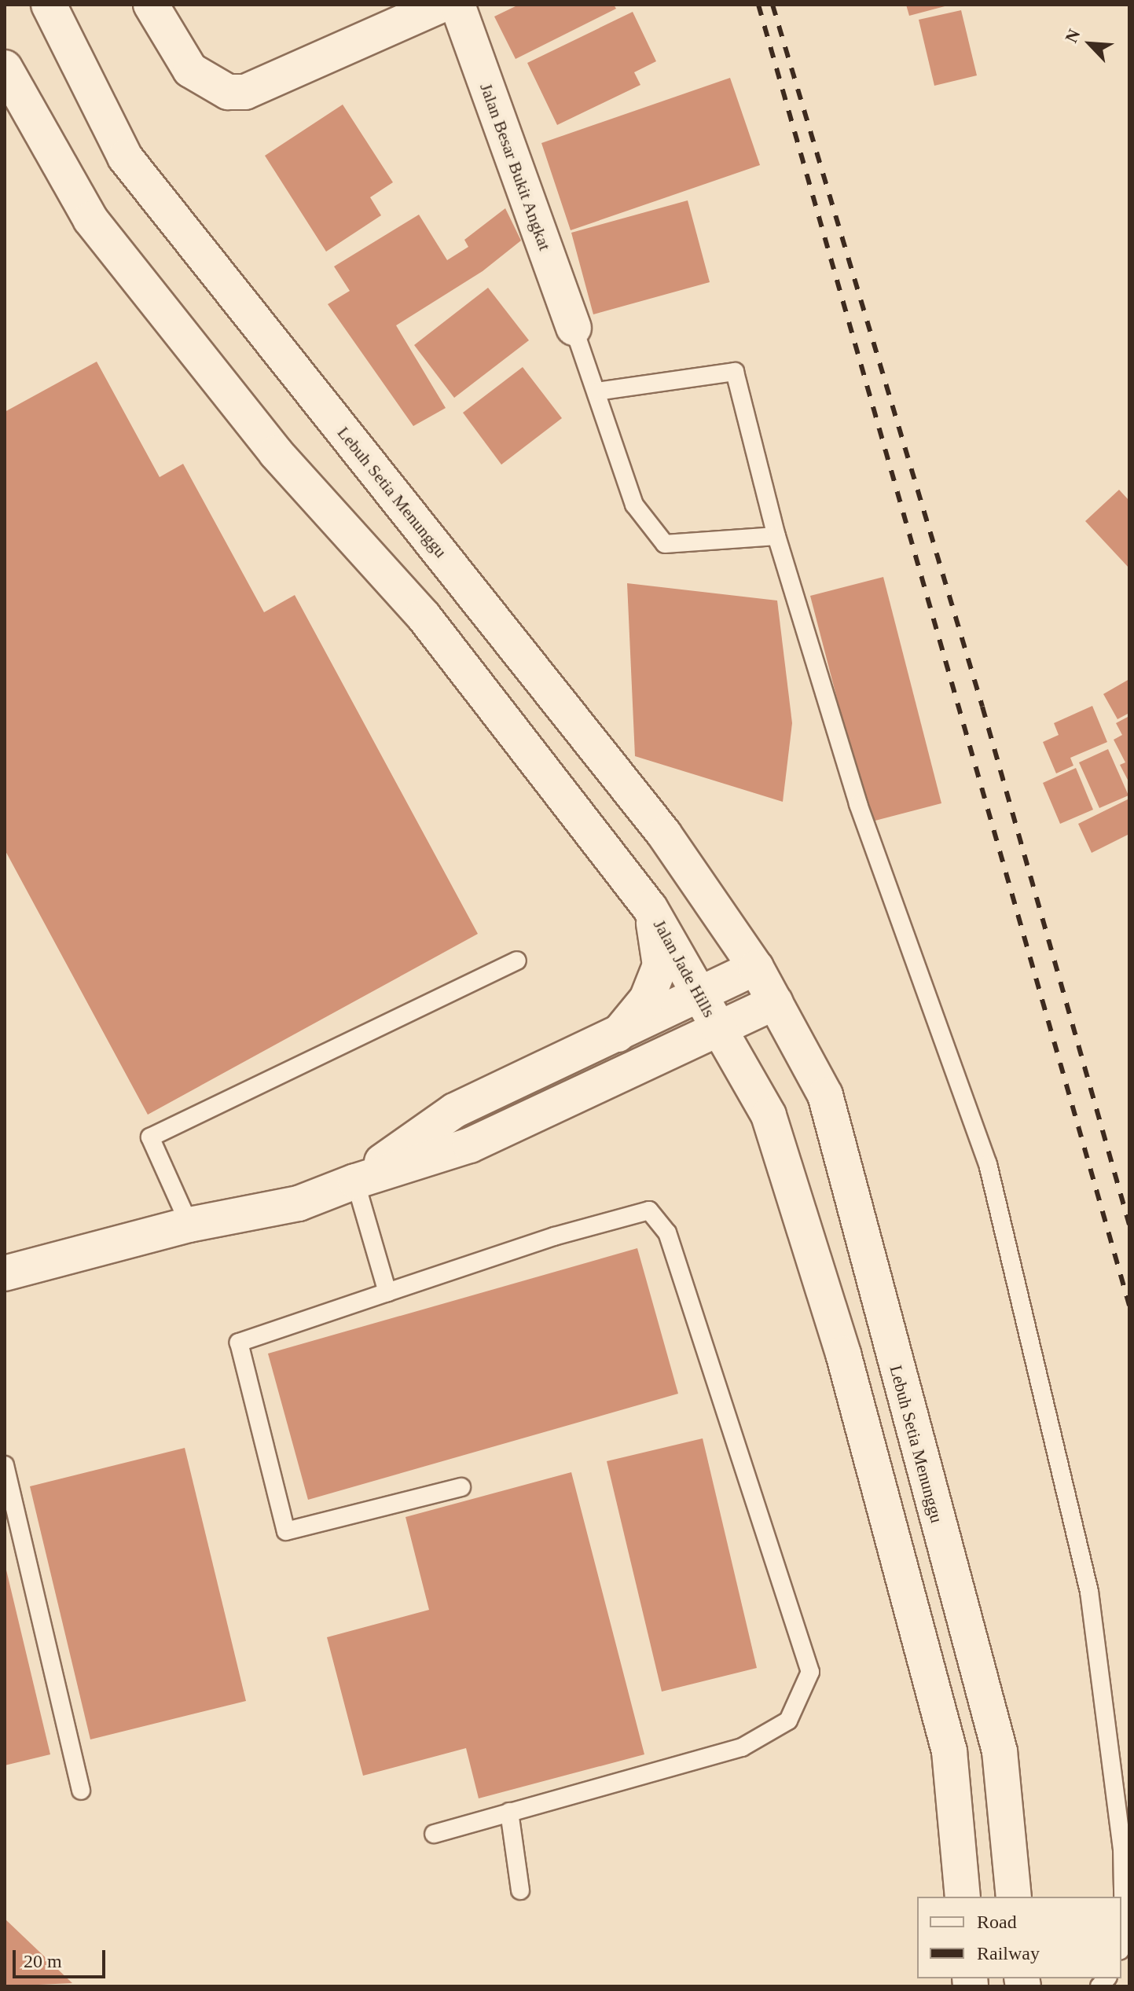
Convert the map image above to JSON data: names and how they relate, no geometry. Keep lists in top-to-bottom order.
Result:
{
  "streets": {
    "street": ["Jalan Besar Bukit Angkat", "Lebuh Setia Menunggu", "Jalan Jade Hills"]
  },
  "legend": ["Road", "Railway"],
  "scale_bar": "20 m",
  "north": "top left"
}
